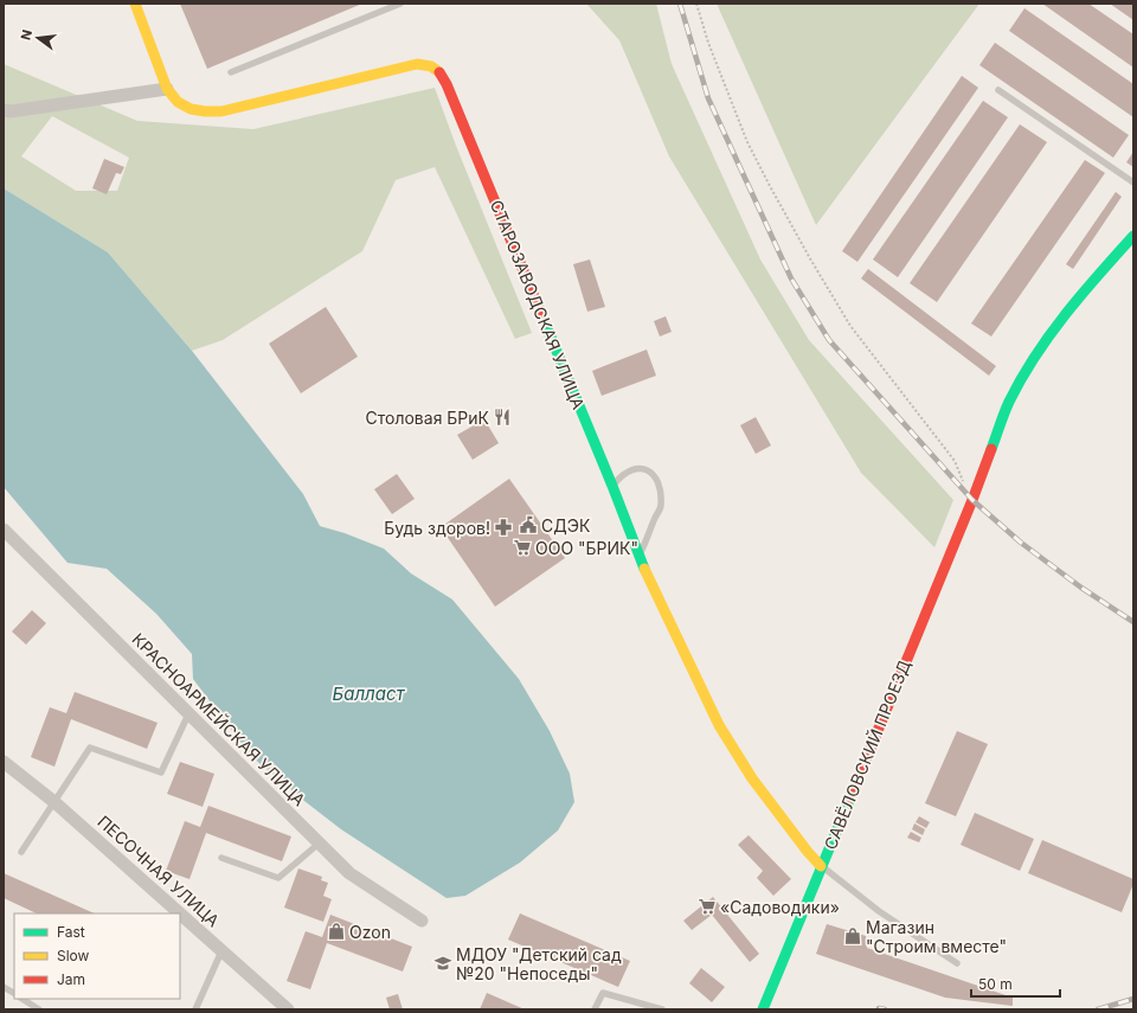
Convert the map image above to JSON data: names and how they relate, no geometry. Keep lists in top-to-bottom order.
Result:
{
  "streets": {
    "street": [
      "СТАРОЗАВОДСКАЯ УЛИЦА",
      "КРАСНОАРМЕЙСКАЯ УЛИЦА",
      "САВЁЛОВСКИЙ ПРОЕЗД",
      "ПЕСОЧНАЯ УЛИЦА"
    ]
  },
  "crossings": [
    ["СТАРОЗАВОДСКАЯ УЛИЦА", "САВЁЛОВСКИЙ ПРОЕЗД"]
  ],
  "water": ["Балласт"],
  "places": {
    "restaurant": ["Столовая БРиК"],
    "public building": ["СДЭК"],
    "pharmacy": ["Будь здоров!"],
    "supermarket": ["ООО \"БРИК\"", "«Садоводики»"],
    "shop": ["Ozon", "Магазин \"Строим вместе\""],
    "school or university": ["МДОУ \"Детский сад №20 \"Непоседы\""]
  },
  "legend": ["Fast", "Slow", "Jam"],
  "scale_bar": "50 m",
  "north": "left"
}
